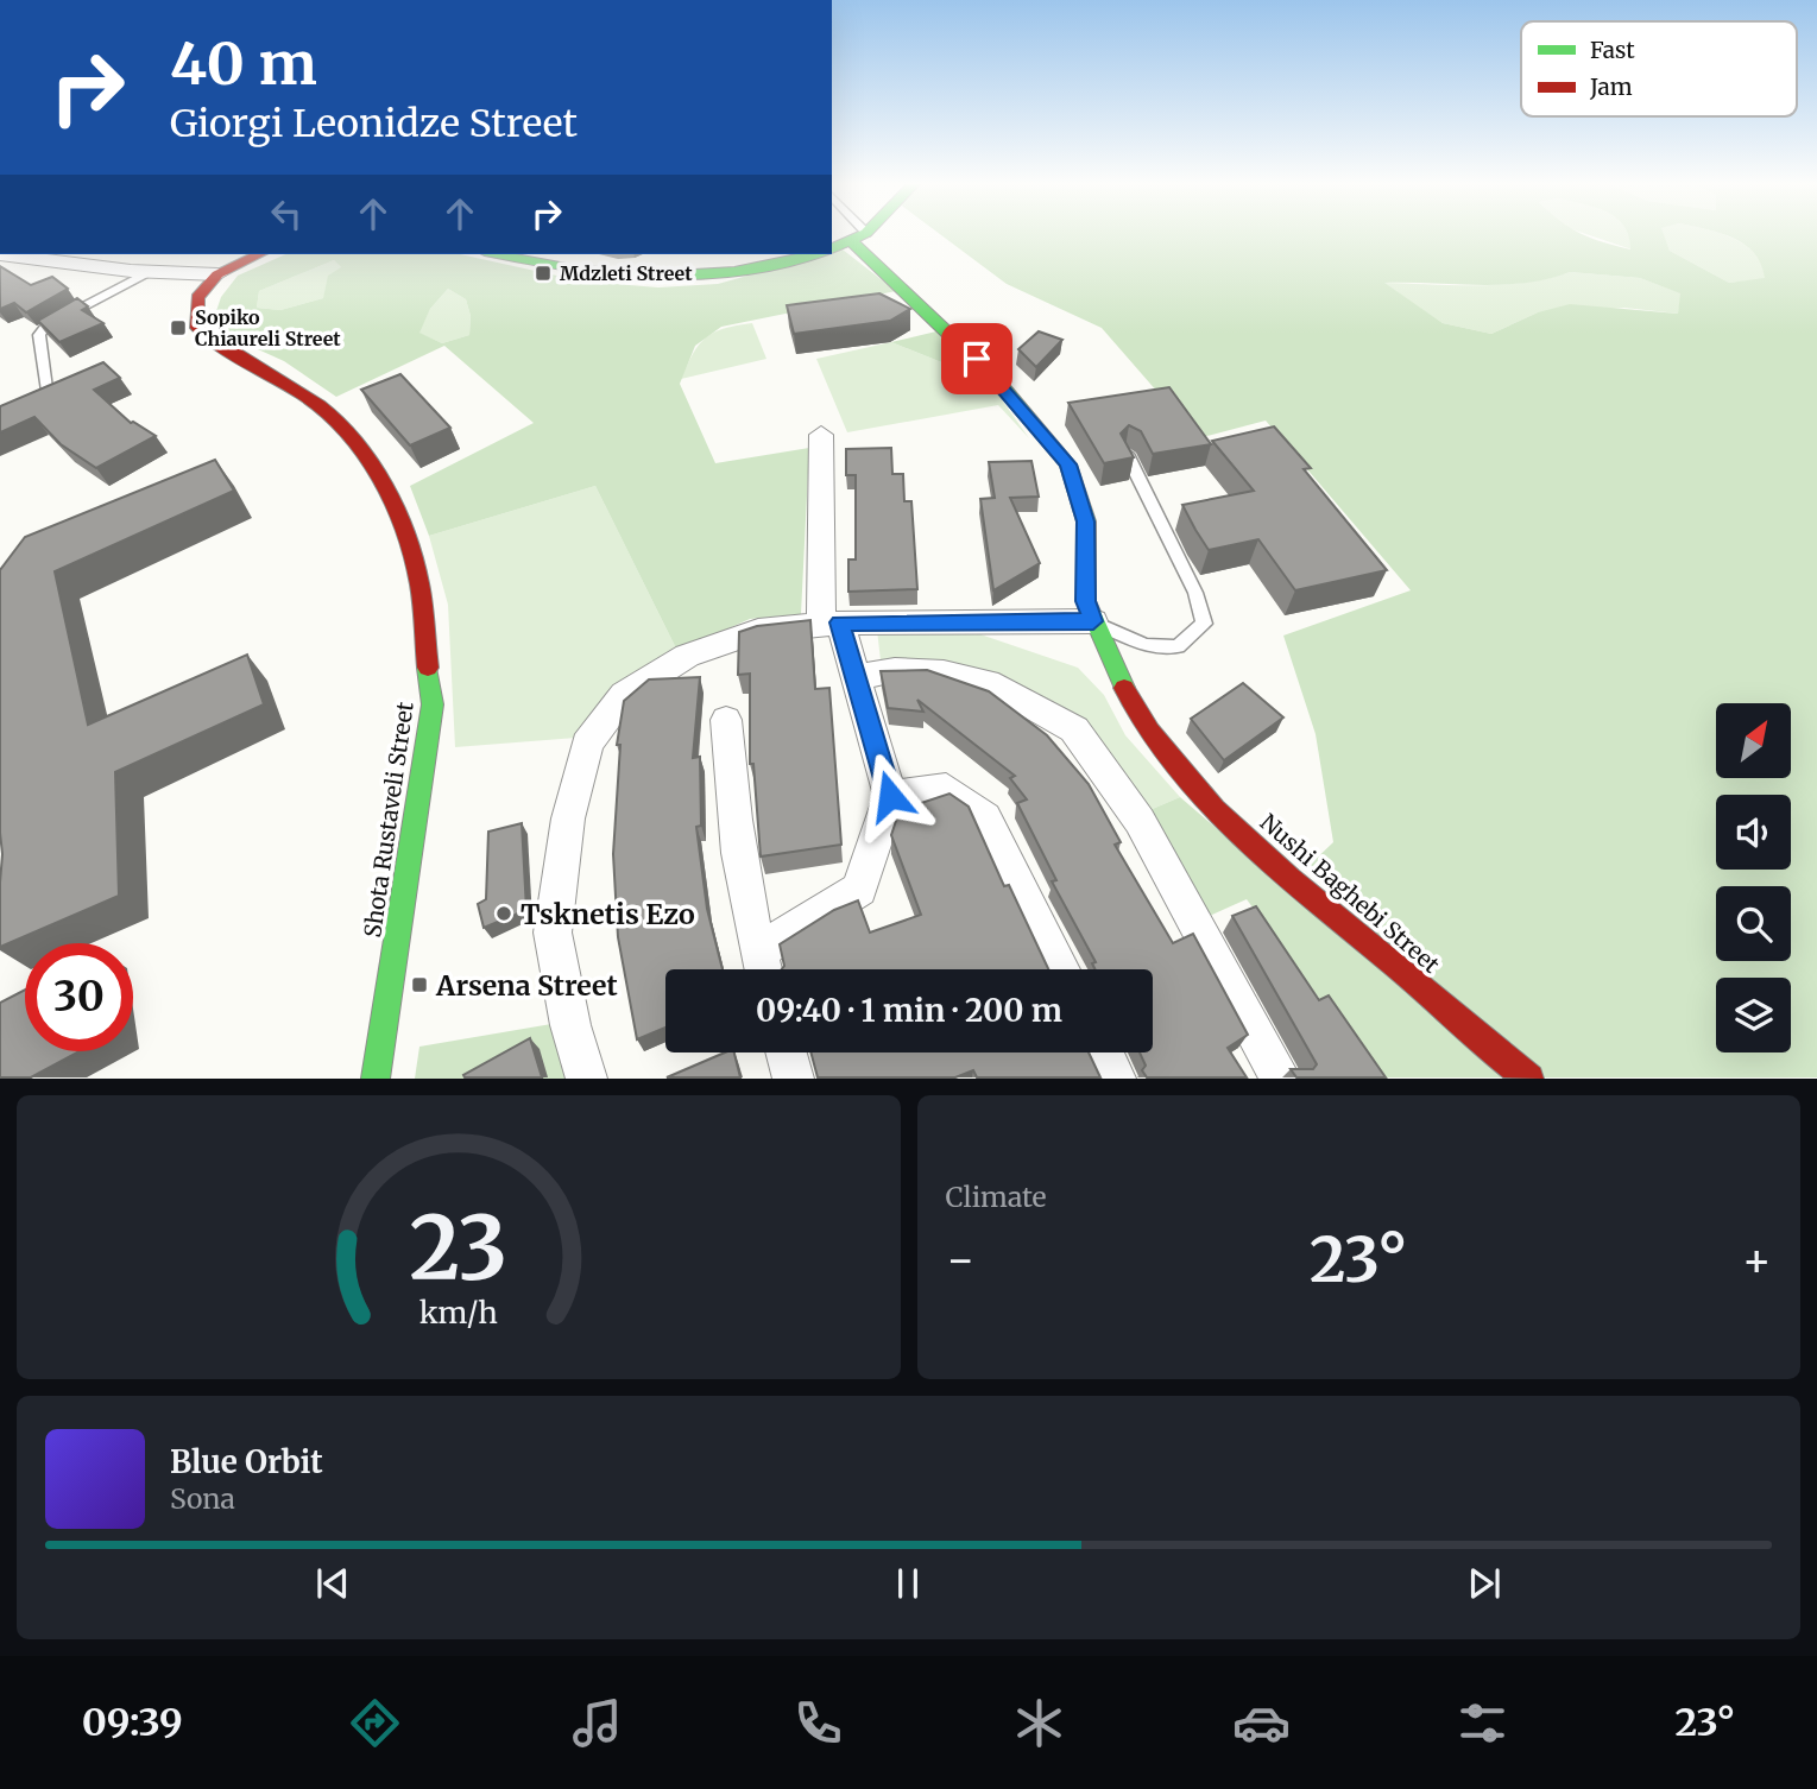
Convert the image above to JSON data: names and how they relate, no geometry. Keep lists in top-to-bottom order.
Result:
{
  "streets": {
    "main road": ["Shota Rustaveli Street", "Nushi Baghebi Street"]
  },
  "places": {
    "transit": ["Mdzleti Street", "Sopiko Chiaureli Street", "Arsena Street"],
    "other": ["Tsknetis Ezo"]
  },
  "legend": ["Fast", "Jam"],
  "north": "top right",
  "page": {
    "turn": ["40 m", "Giorgi Leonidze Street"],
    "limit": "30",
    "trip": "09:40 · 1 min · 200 m",
    "tile": "Climate",
    "heat": ["−", "23°", "+"],
    "song": ["Blue Orbit", "Sona"],
    "tabs": ["09:39", "23°"],
    "gauge": ["23", "km/h"]
  }
}
